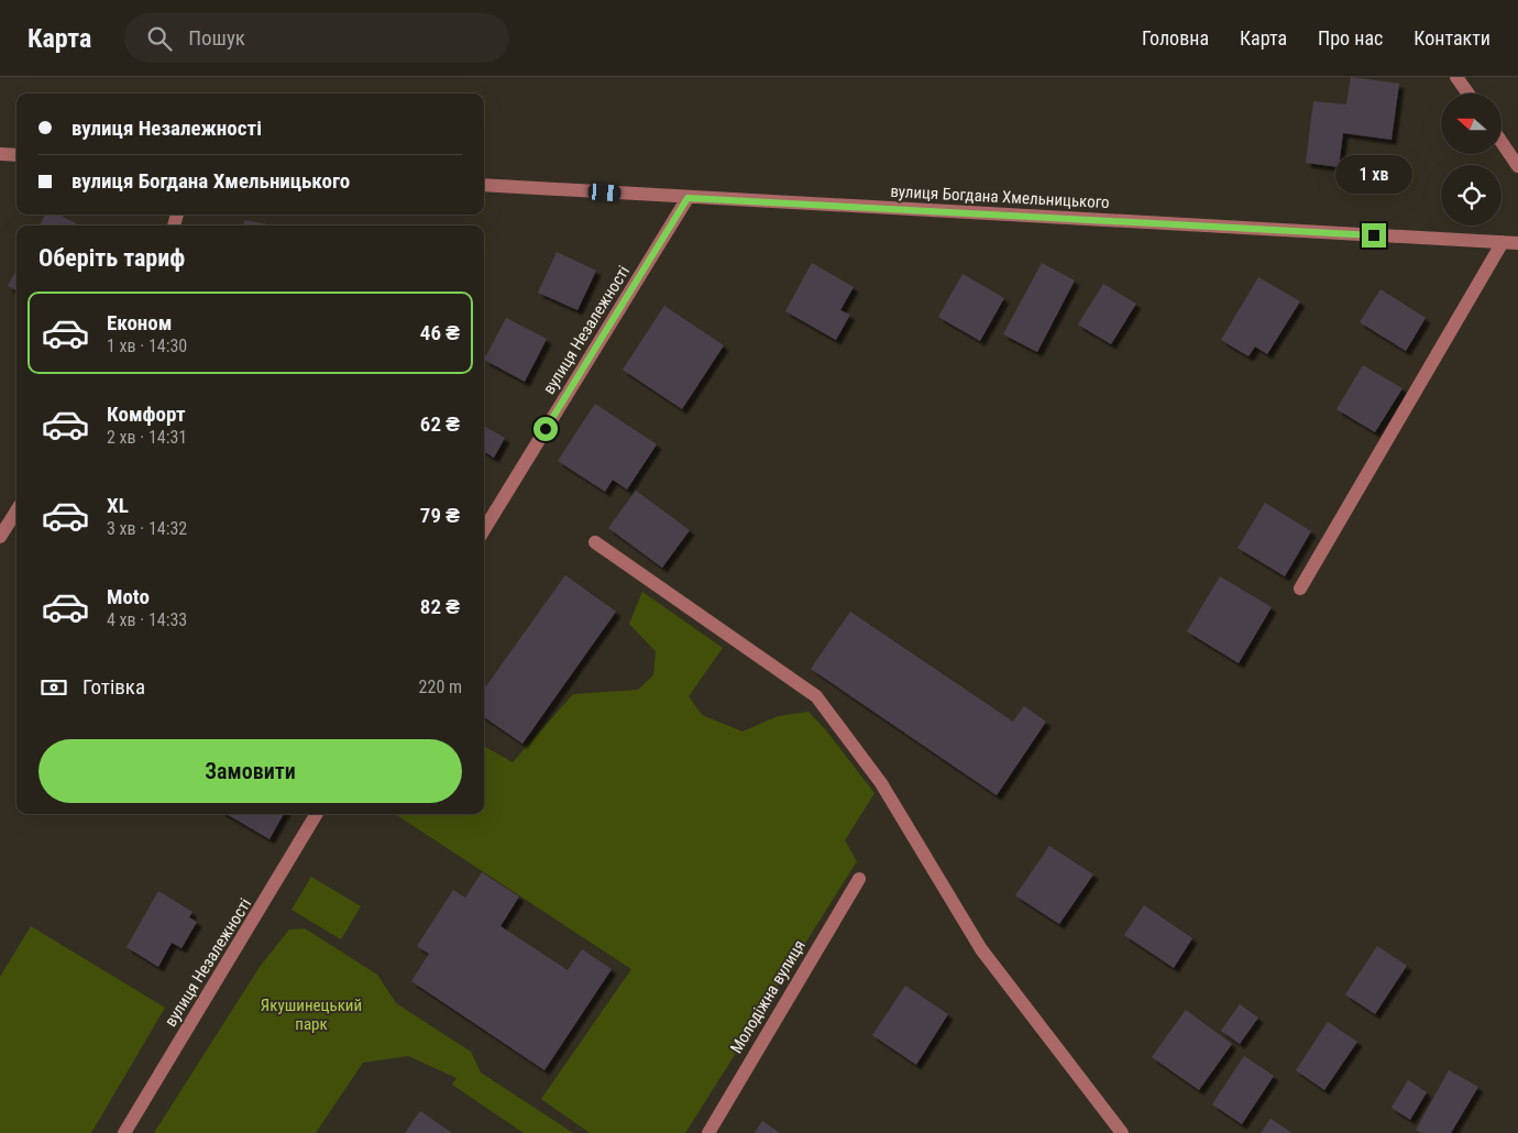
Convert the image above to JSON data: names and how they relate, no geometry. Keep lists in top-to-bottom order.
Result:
{
  "streets": {
    "street": ["вулиця Богдана Хмельницького", "вулиця Незалежності", "Молодіжна вулиця"]
  },
  "crossings": [
    ["вулиця Богдана Хмельницького", "вулиця Незалежності"]
  ],
  "parks": ["Якушинецький парк"],
  "north": "left",
  "page": {
    "header": "Карта",
    "search": "Пошук",
    "nav": [
      "Головна",
      "Карта",
      "Про нас",
      "Контакти"
    ],
    "banner": ["вулиця Незалежності", "вулиця Богдана Хмельницького"],
    "bubble": "1 хв",
    "heading": "Оберіть тариф",
    "list": [
      {
        "name": "Економ",
        "note": "1 хв · 14:30",
        "value": "46 ₴"
      },
      {
        "name": "Комфорт",
        "note": "2 хв · 14:31",
        "value": "62 ₴"
      },
      {
        "name": "XL",
        "note": "3 хв · 14:32",
        "value": "79 ₴"
      },
      {
        "name": "Moto",
        "note": "4 хв · 14:33",
        "value": "82 ₴"
      }
    ],
    "pay": ["Готівка", "220 m"],
    "buttons": "Замовити"
  }
}
